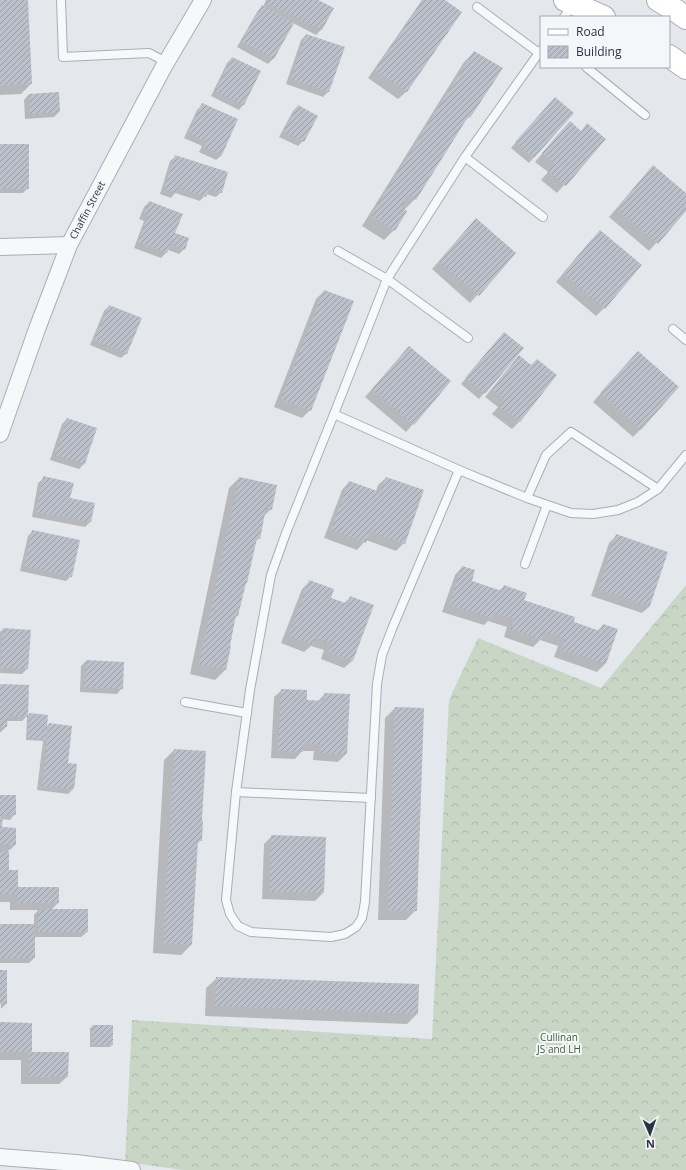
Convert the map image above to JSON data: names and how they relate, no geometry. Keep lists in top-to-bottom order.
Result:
{
  "streets": {
    "street": ["Chaffin Street"]
  },
  "parks": ["Cullinan JS and LH"],
  "legend": ["Road", "Building"],
  "north": "bottom"
}
